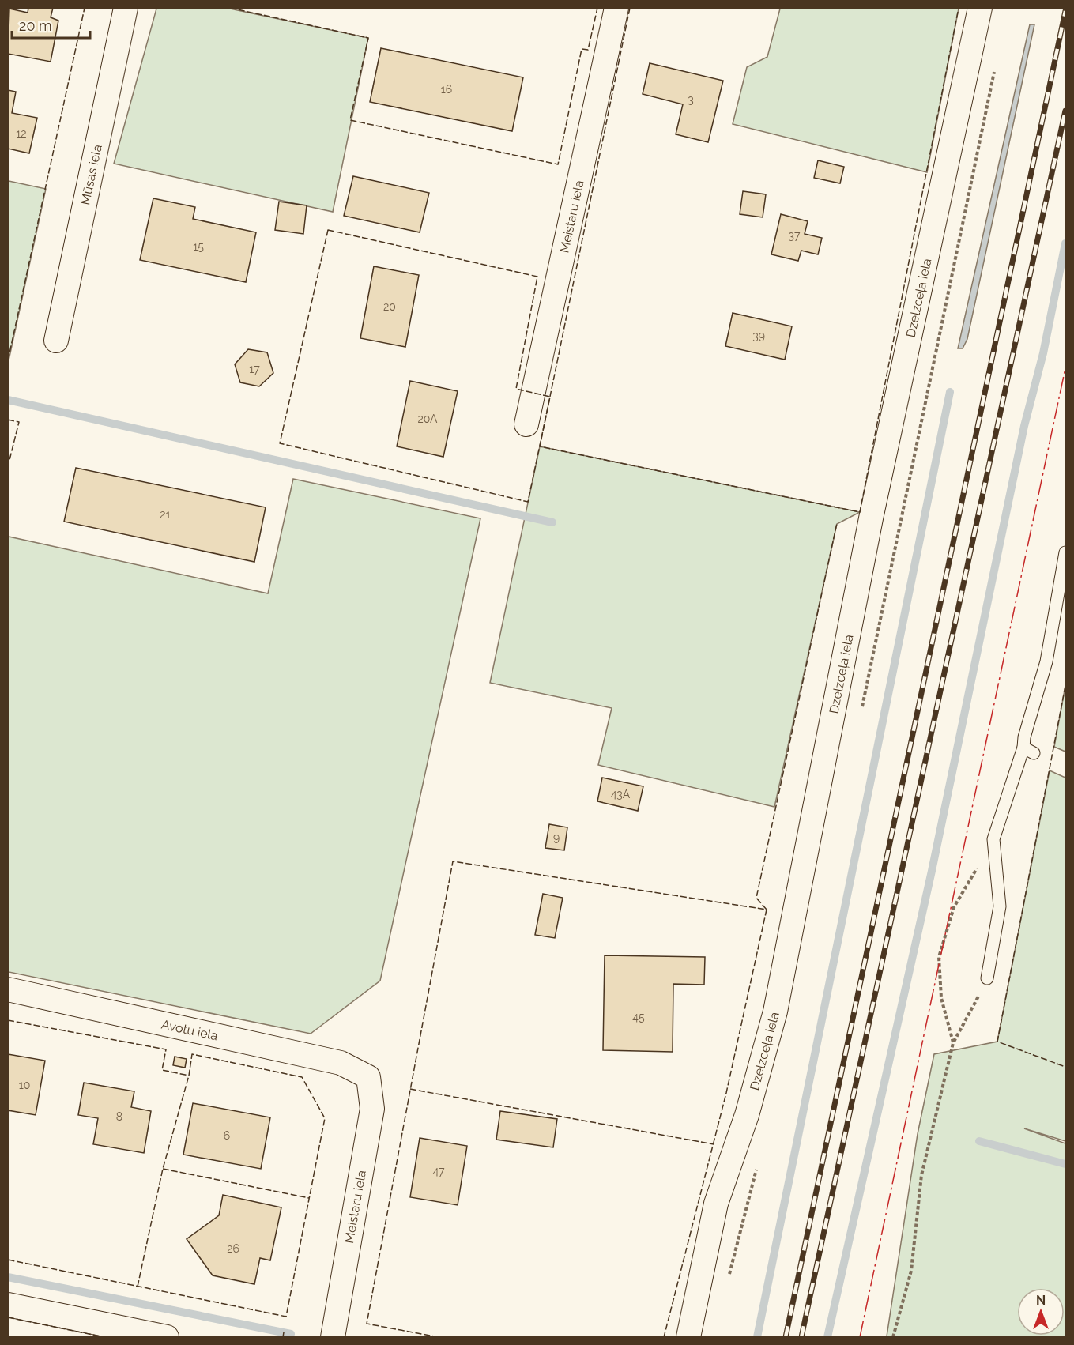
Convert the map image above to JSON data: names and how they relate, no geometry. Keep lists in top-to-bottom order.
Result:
{
  "streets": {
    "street": [
      "Mūsas iela",
      "Meistaru iela",
      "Dzelzceļa iela",
      "Avotu iela"
    ]
  },
  "crossings": [
    ["Meistaru iela", "Avotu iela"]
  ],
  "house_numbers": [
    "16",
    "3",
    "12",
    "37",
    "15",
    "20",
    "39",
    "17",
    "20A",
    "21",
    "43A",
    "9",
    "45",
    "10",
    "8",
    "6",
    "47",
    "26"
  ],
  "scale_bar": "20 m",
  "north": "top"
}
